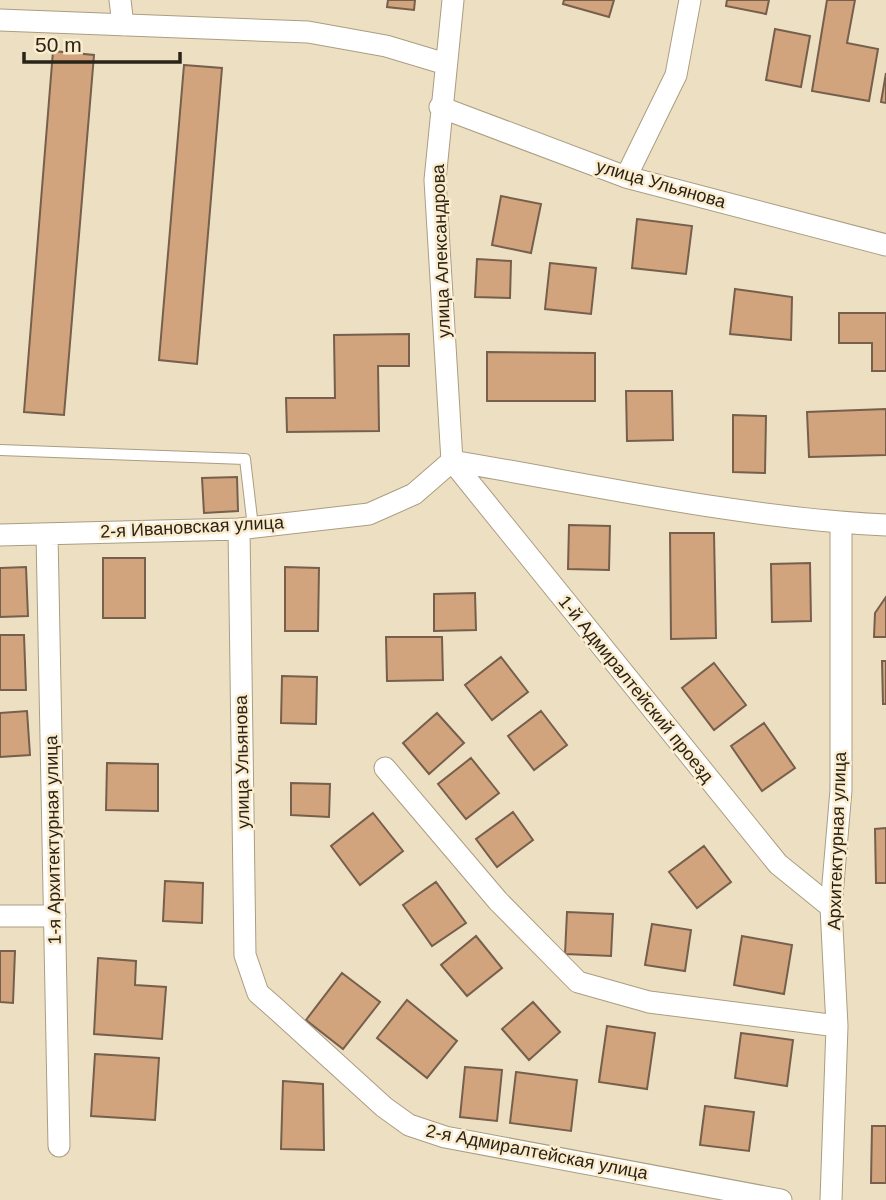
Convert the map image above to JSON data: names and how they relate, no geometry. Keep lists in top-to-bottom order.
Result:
{
  "streets": {
    "street": [
      "улица Ульянова",
      "улица Александрова",
      "2-я Ивановская улица",
      "1-й Адмиралтейский проезд",
      "1-я Архитектурная улица",
      "Архитектурная улица",
      "2-я Адмиралтейская улица"
    ]
  },
  "crossings": [
    ["улица Ульянова", "улица Александрова"],
    ["улица Ульянова", "2-я Ивановская улица"],
    ["улица Ульянова", "2-я Адмиралтейская улица"],
    ["улица Александрова", "2-я Ивановская улица"],
    ["улица Александрова", "1-й Адмиралтейский проезд"],
    ["2-я Ивановская улица", "1-й Адмиралтейский проезд"],
    ["2-я Ивановская улица", "1-я Архитектурная улица"],
    ["1-й Адмиралтейский проезд", "Архитектурная улица"]
  ],
  "scale_bar": "50 m"
}
